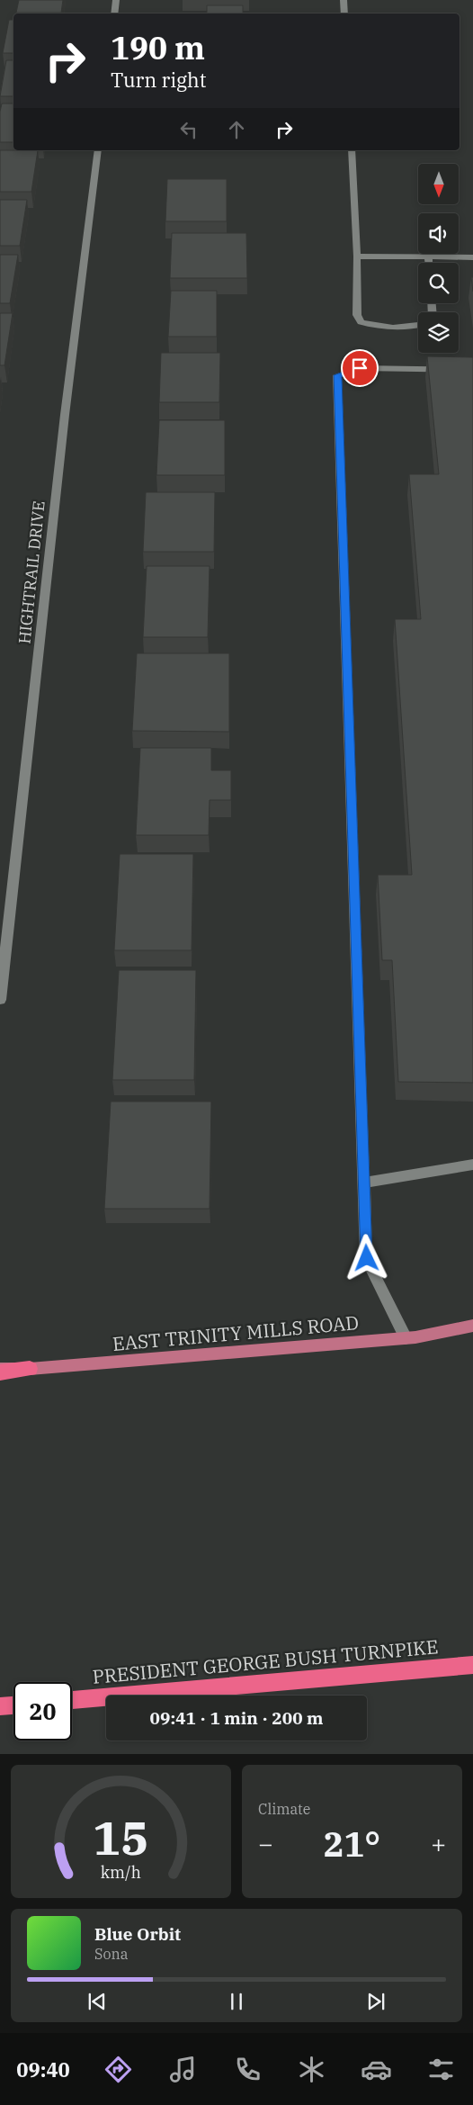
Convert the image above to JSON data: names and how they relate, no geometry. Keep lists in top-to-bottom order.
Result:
{
  "streets": {
    "highway": ["PRESIDENT GEORGE BUSH TURNPIKE"],
    "main road": ["EAST TRINITY MILLS ROAD"],
    "street": ["HIGHTRAIL DRIVE"]
  },
  "north": "bottom",
  "page": {
    "turn": ["190 m", "Turn right"],
    "limit": "20",
    "trip": "09:41 · 1 min · 200 m",
    "tile": "Climate",
    "heat": ["−", "21°", "+"],
    "song": ["Blue Orbit", "Sona"],
    "tabs": "09:40",
    "gauge": ["15", "km/h"]
  }
}
